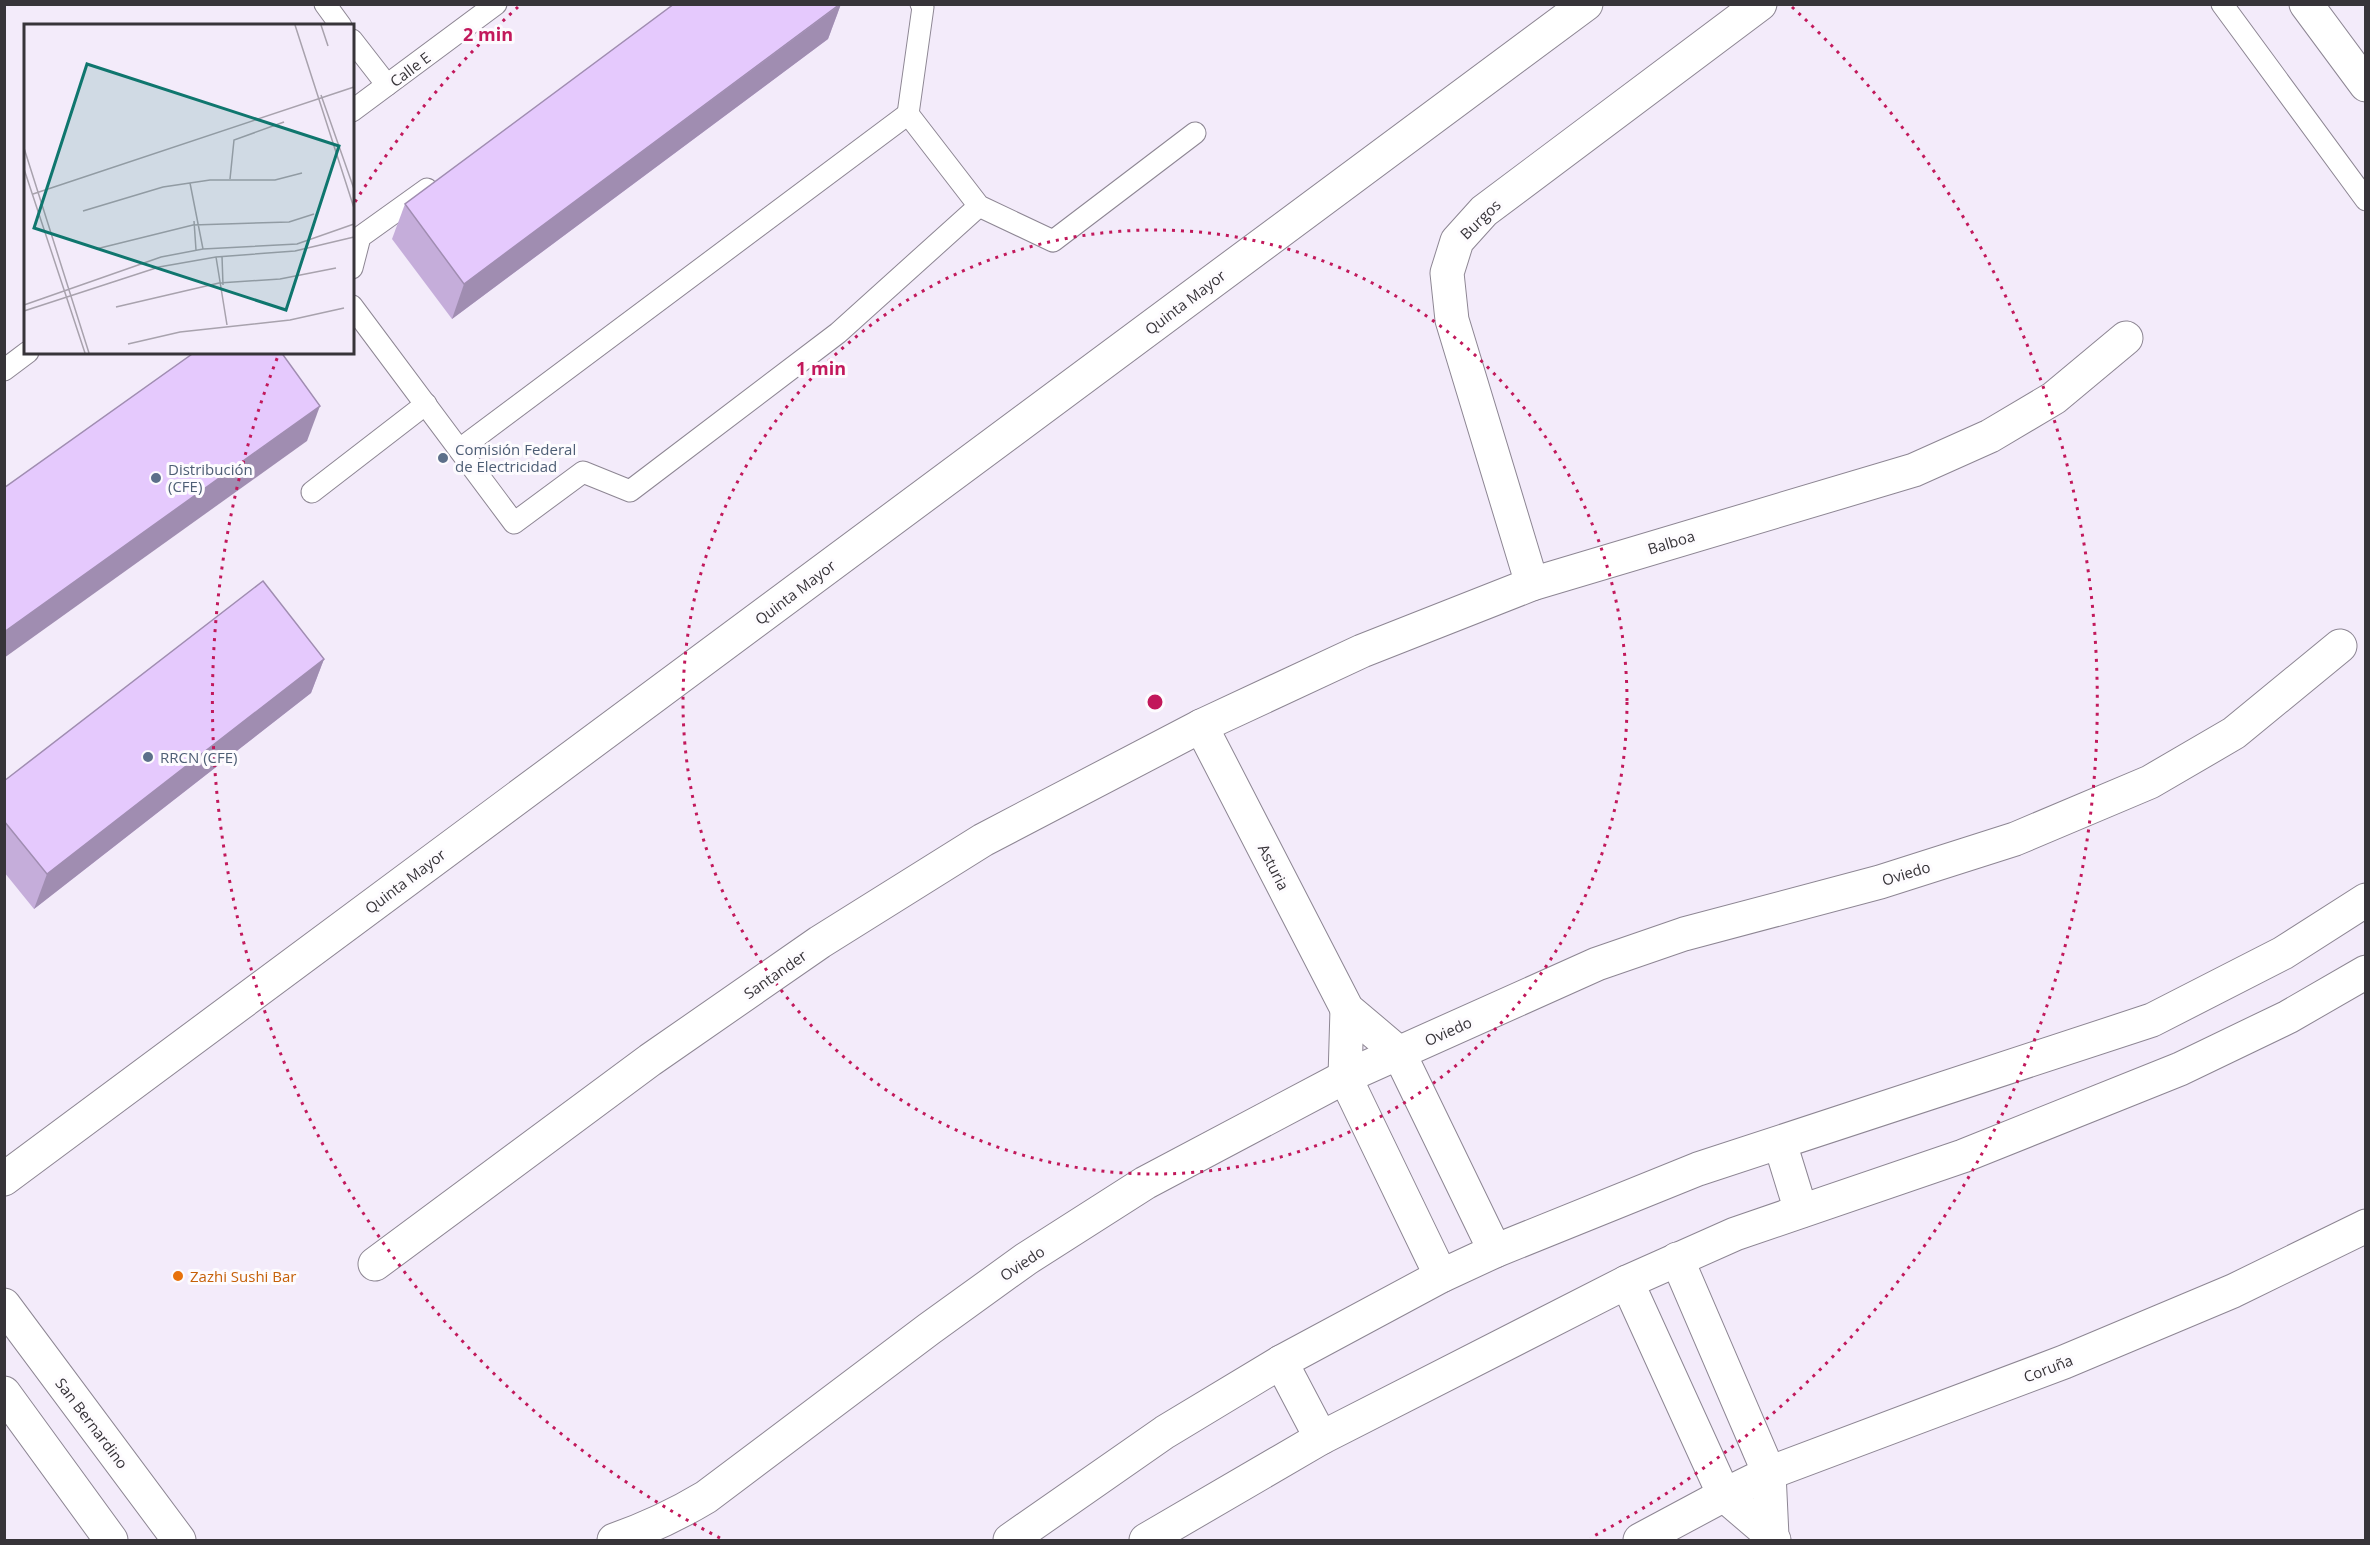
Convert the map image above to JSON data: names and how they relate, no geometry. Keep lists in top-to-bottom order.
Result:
{
  "streets": {
    "street": [
      "Burgos",
      "Quinta Mayor",
      "Balboa",
      "Asturia",
      "Oviedo",
      "Santander",
      "Coruña",
      "San Bernardino"
    ],
    "lane": ["Calle E"]
  },
  "crossings": [
    ["Burgos", "Balboa"],
    ["Balboa", "Asturia"],
    ["Balboa", "Santander"],
    ["Asturia", "Oviedo"],
    ["Asturia", "Santander"]
  ],
  "places": [
    "Comisión Federal de Electricidad",
    "Distribución (CFE)",
    "RRCN (CFE)",
    "Zazhi Sushi Bar"
  ],
  "rings": ["2 min", "1 min"]
}
